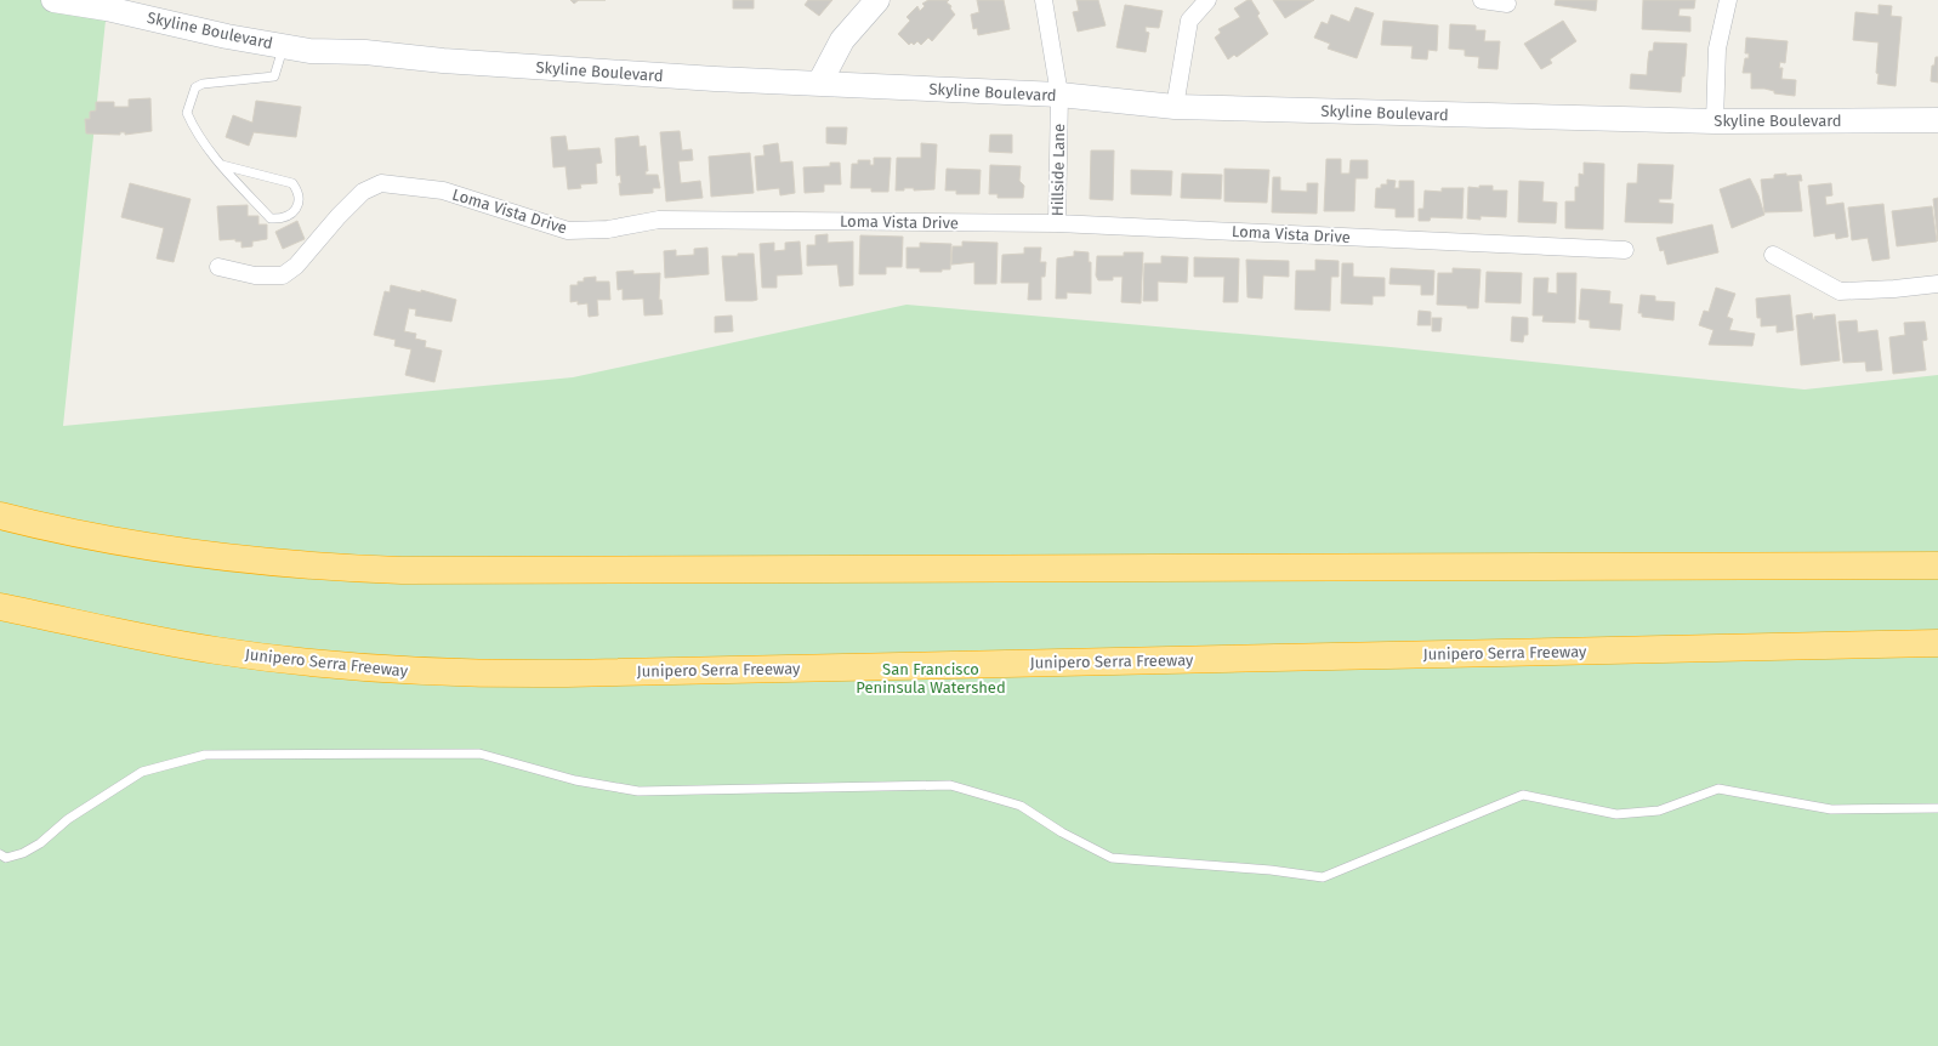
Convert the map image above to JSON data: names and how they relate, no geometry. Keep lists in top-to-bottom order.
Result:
{
  "streets": {
    "highway": ["Junipero Serra Freeway"],
    "main road": ["Skyline Boulevard"],
    "street": ["Hillside Lane", "Loma Vista Drive"]
  },
  "crossings": [
    ["Skyline Boulevard", "Hillside Lane"],
    ["Hillside Lane", "Loma Vista Drive"]
  ],
  "parks": ["San Francisco Peninsula Watershed"]
}
